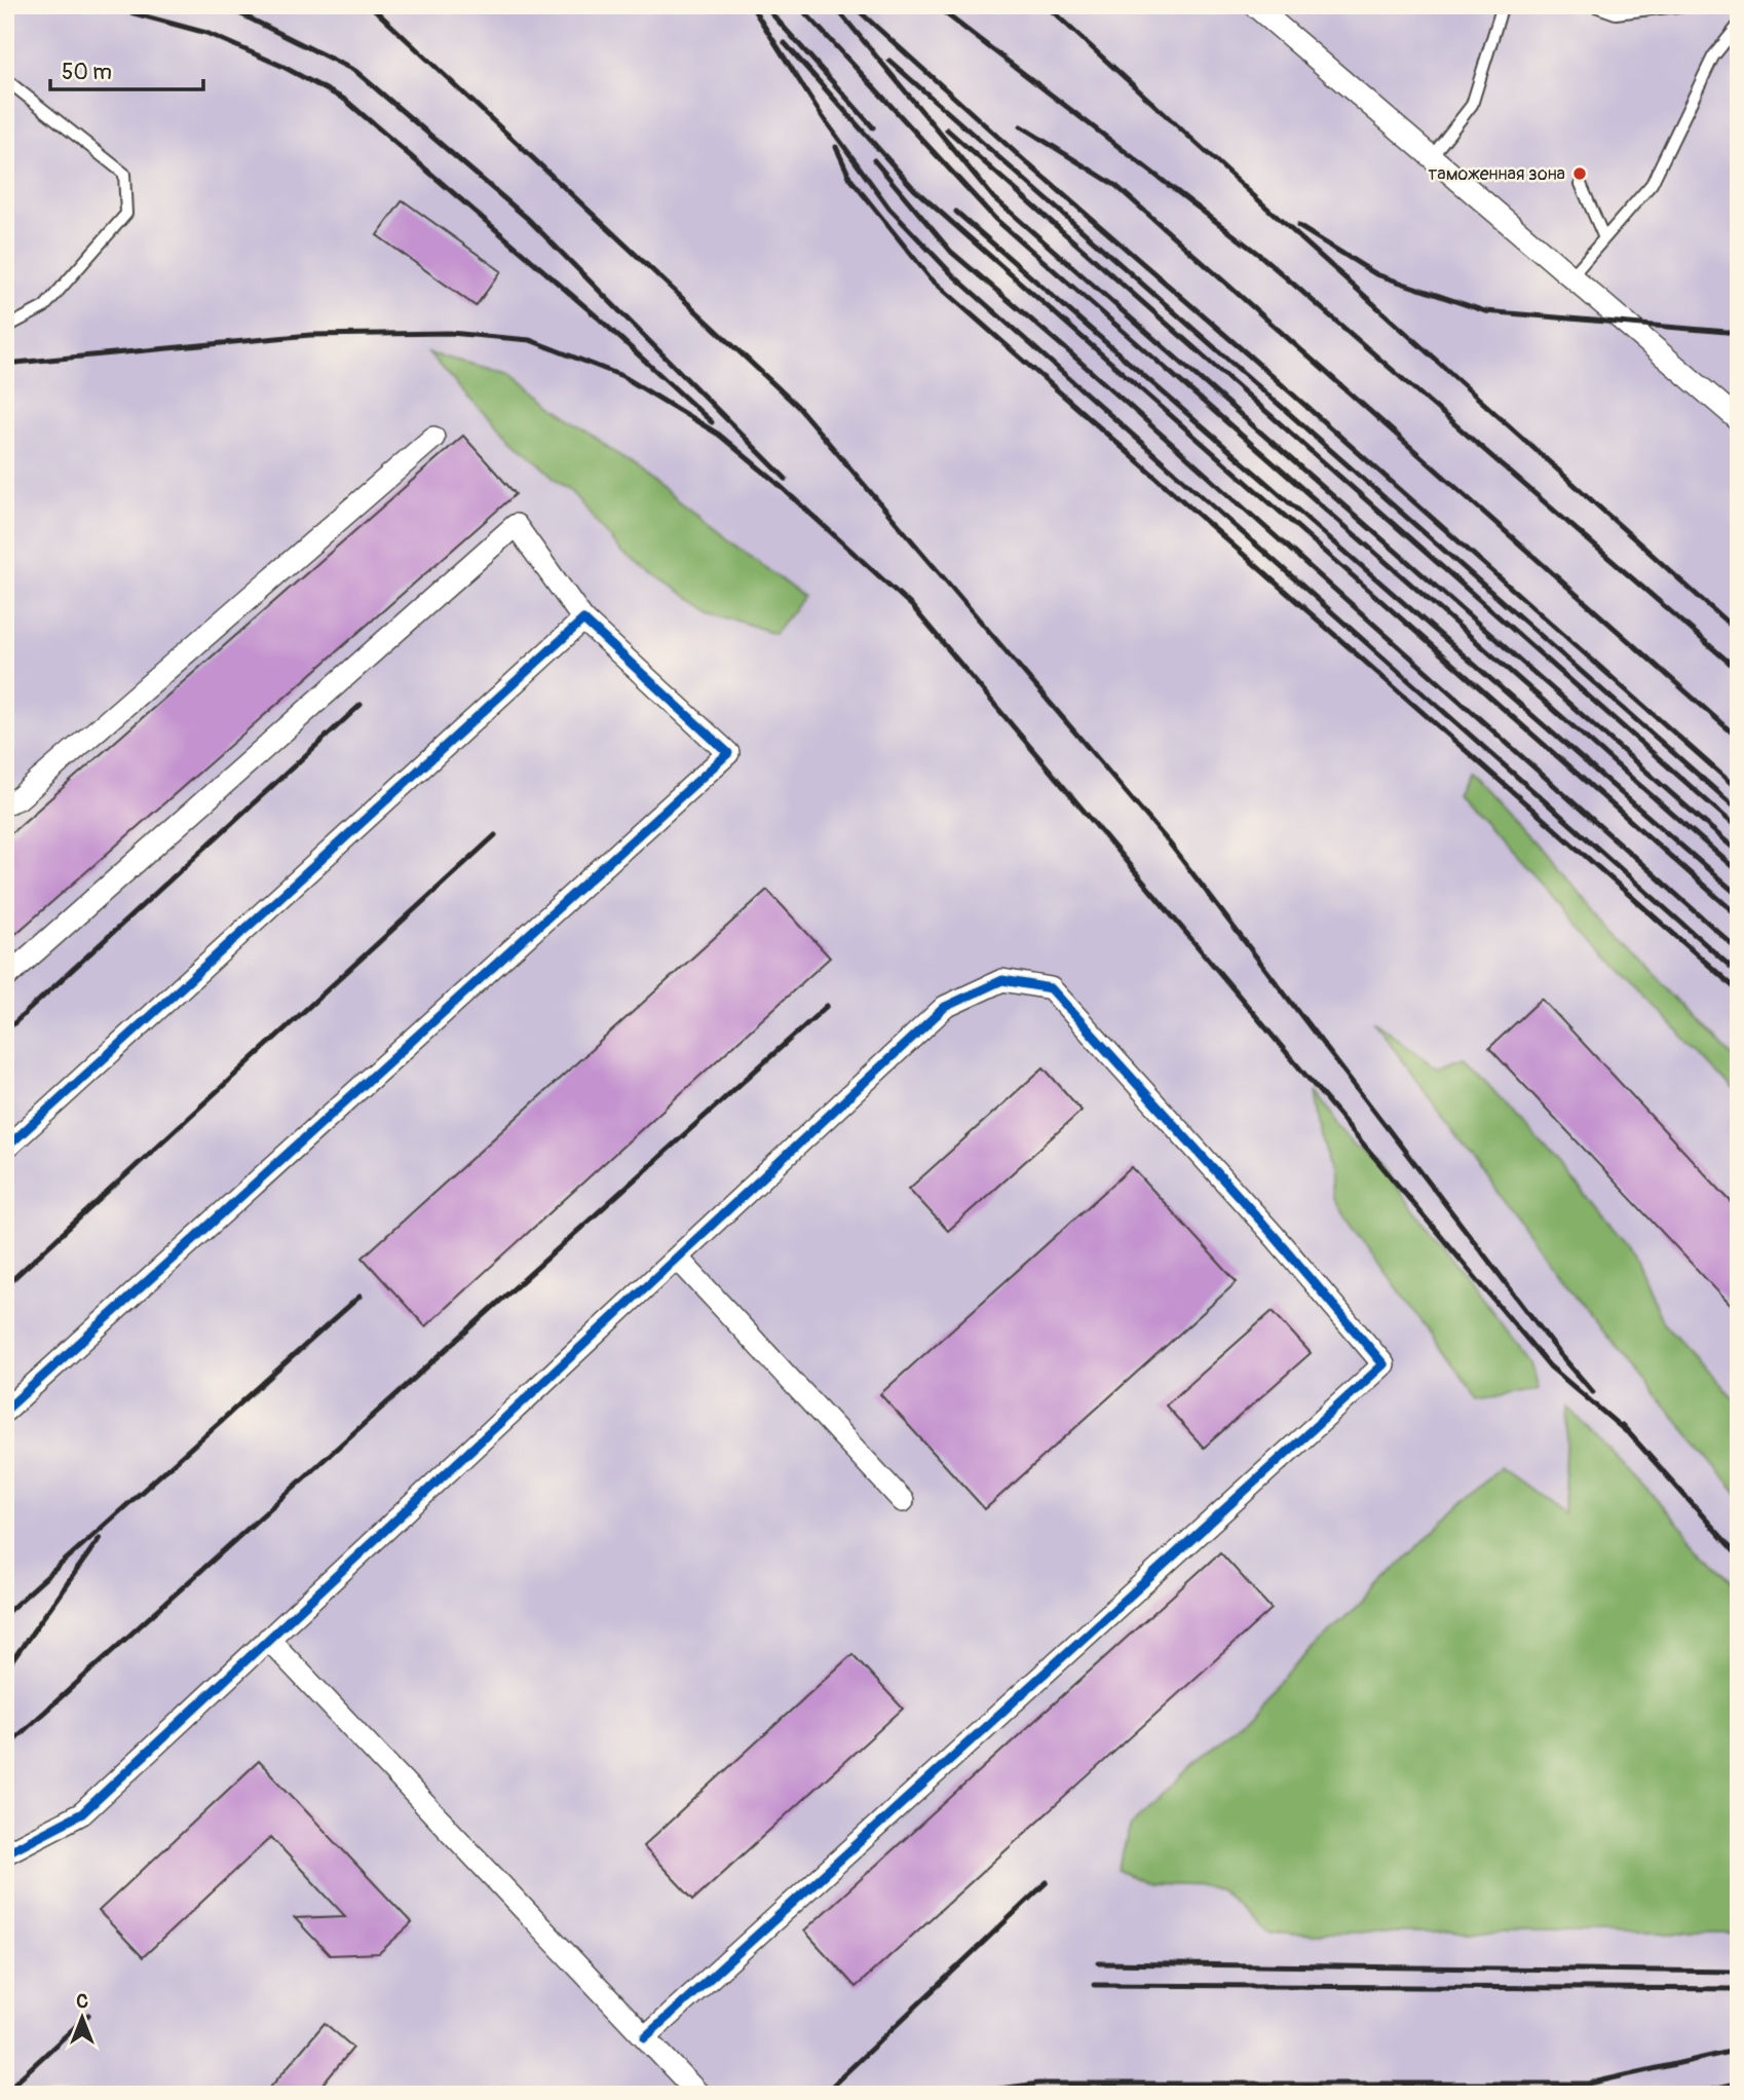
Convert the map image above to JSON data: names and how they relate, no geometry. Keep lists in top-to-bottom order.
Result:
{
  "places": ["таможенная зона"],
  "scale_bar": "50 m",
  "north": "top"
}
